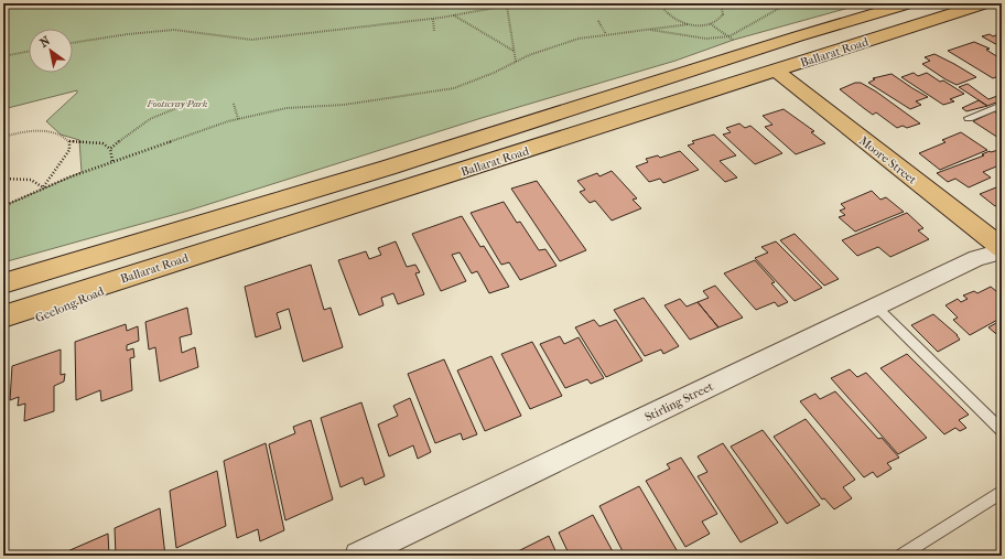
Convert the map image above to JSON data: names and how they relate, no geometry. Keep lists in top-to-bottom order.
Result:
{
  "streets": {
    "main road": ["Ballarat Road", "Moore Street", "Geelong Road"],
    "street": ["Stirling Street"]
  },
  "crossings": [
    ["Ballarat Road", "Moore Street"],
    ["Ballarat Road", "Geelong Road"]
  ],
  "parks": ["Footscray Park"],
  "north": "top left"
}
